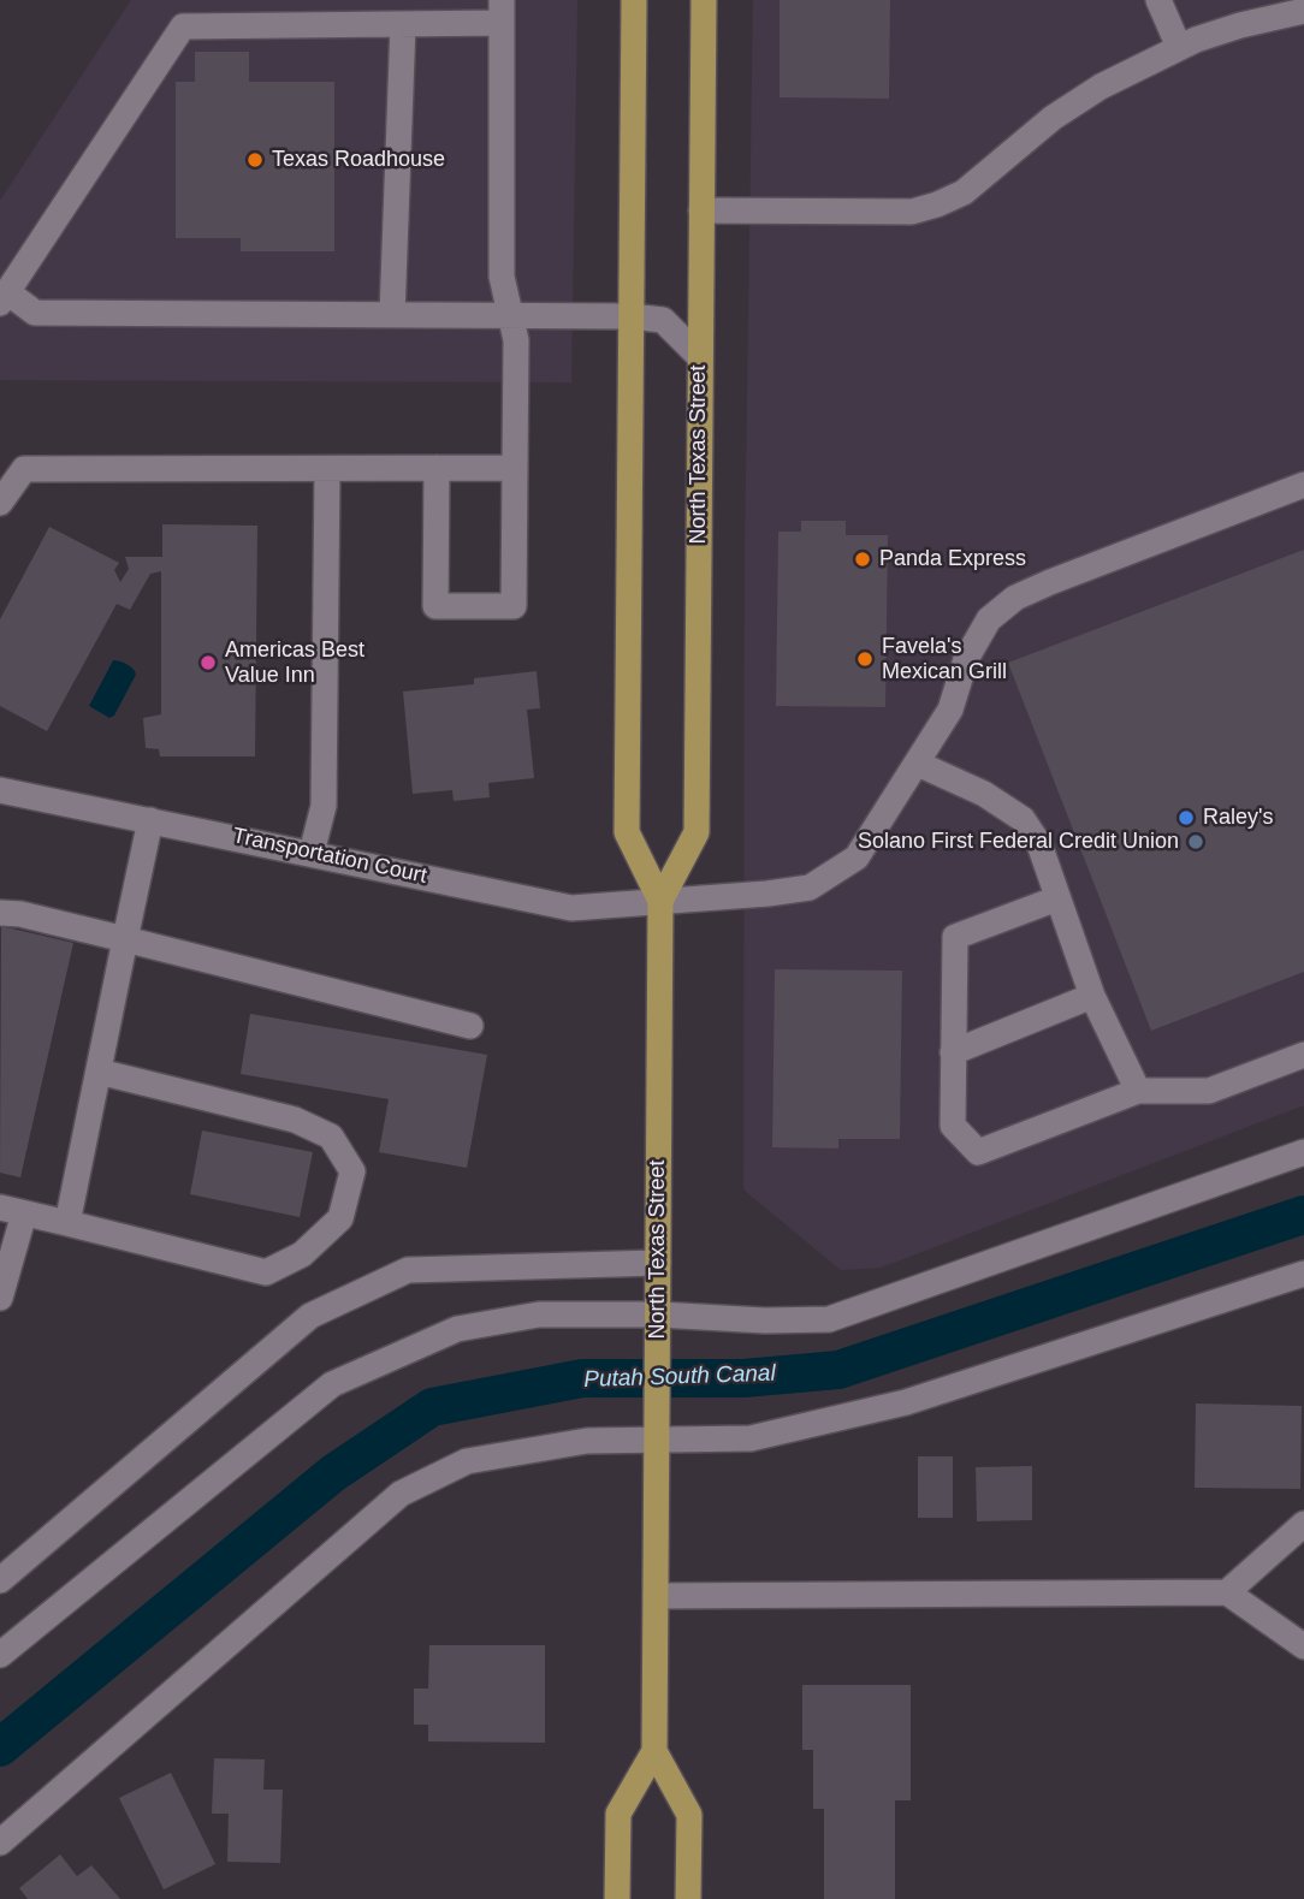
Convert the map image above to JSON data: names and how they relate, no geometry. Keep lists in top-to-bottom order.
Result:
{
  "streets": {
    "main road": ["North Texas Street"],
    "street": ["Transportation Court"]
  },
  "crossings": [
    ["North Texas Street", "Transportation Court"]
  ],
  "water": ["Putah South Canal"],
  "places": [
    "Texas Roadhouse",
    "Panda Express",
    "Favela's Mexican Grill",
    "Americas Best Value Inn",
    "Raley's",
    "Solano First Federal Credit Union"
  ]
}
